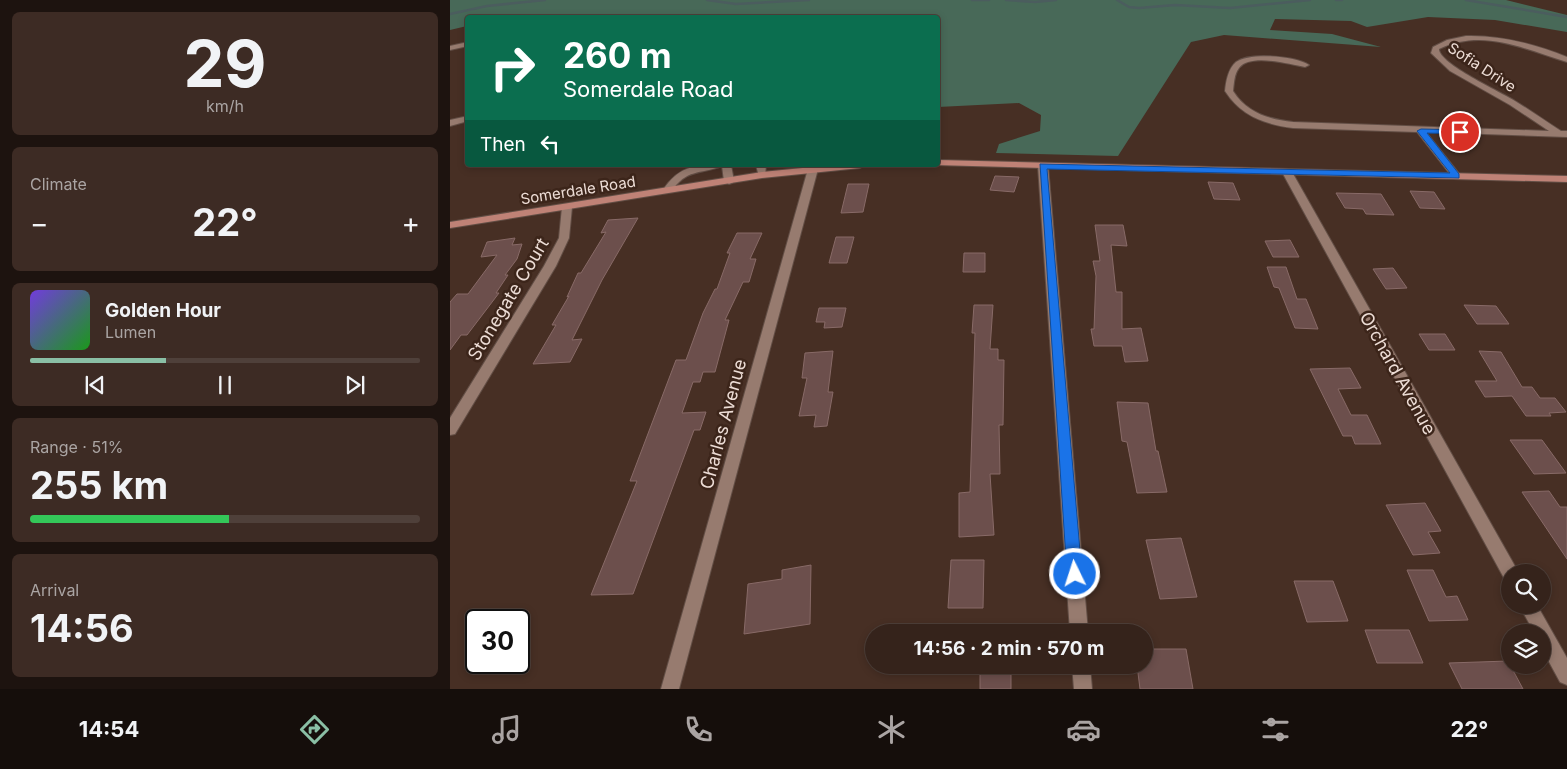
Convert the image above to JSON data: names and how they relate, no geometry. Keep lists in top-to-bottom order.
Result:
{
  "streets": {
    "main road": ["Somerdale Road"],
    "street": [
      "Sofia Drive",
      "Stonegate Court",
      "Orchard Avenue",
      "Charles Avenue"
    ]
  },
  "crossings": [
    ["Somerdale Road", "Stonegate Court"],
    ["Somerdale Road", "Charles Avenue"]
  ],
  "page": {
    "tile": [
      ["29", "km/h"],
      "Climate",
      ["Range · 51%", "255 km"],
      ["Arrival", "14:56"]
    ],
    "turn": ["260 m", "Somerdale Road"],
    "then": "Then",
    "heat": ["−", "22°", "+"],
    "song": ["Golden Hour", "Lumen"],
    "limit": "30",
    "trip": "14:56 · 2 min · 570 m",
    "tabs": ["14:54", "22°"]
  }
}
